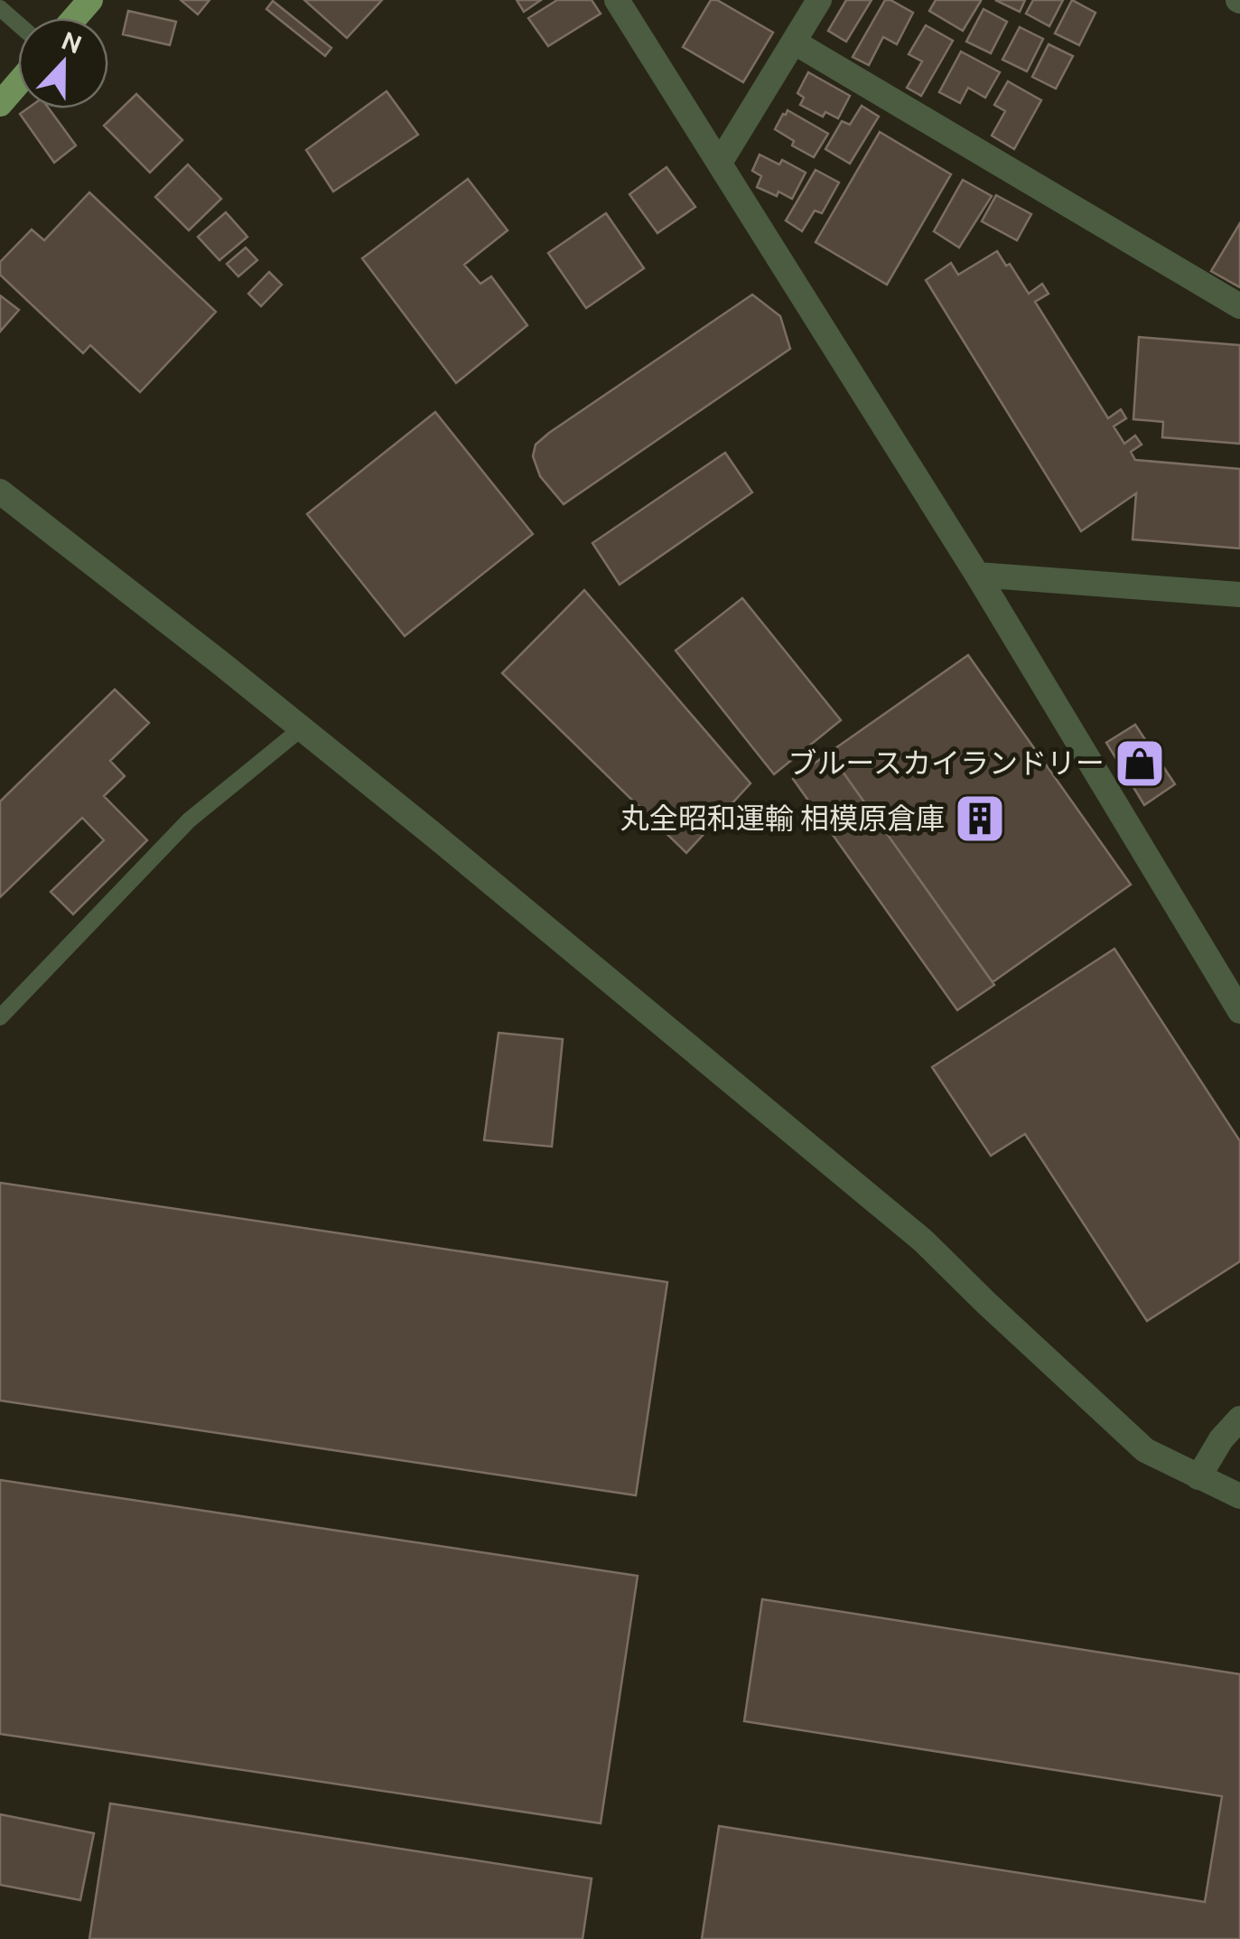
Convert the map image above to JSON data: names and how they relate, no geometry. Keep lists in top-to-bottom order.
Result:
{
  "places": {
    "shop": ["ブルースカイランドリー"],
    "building": ["丸全昭和運輸 相模原倉庫"]
  },
  "north": "top"
}
